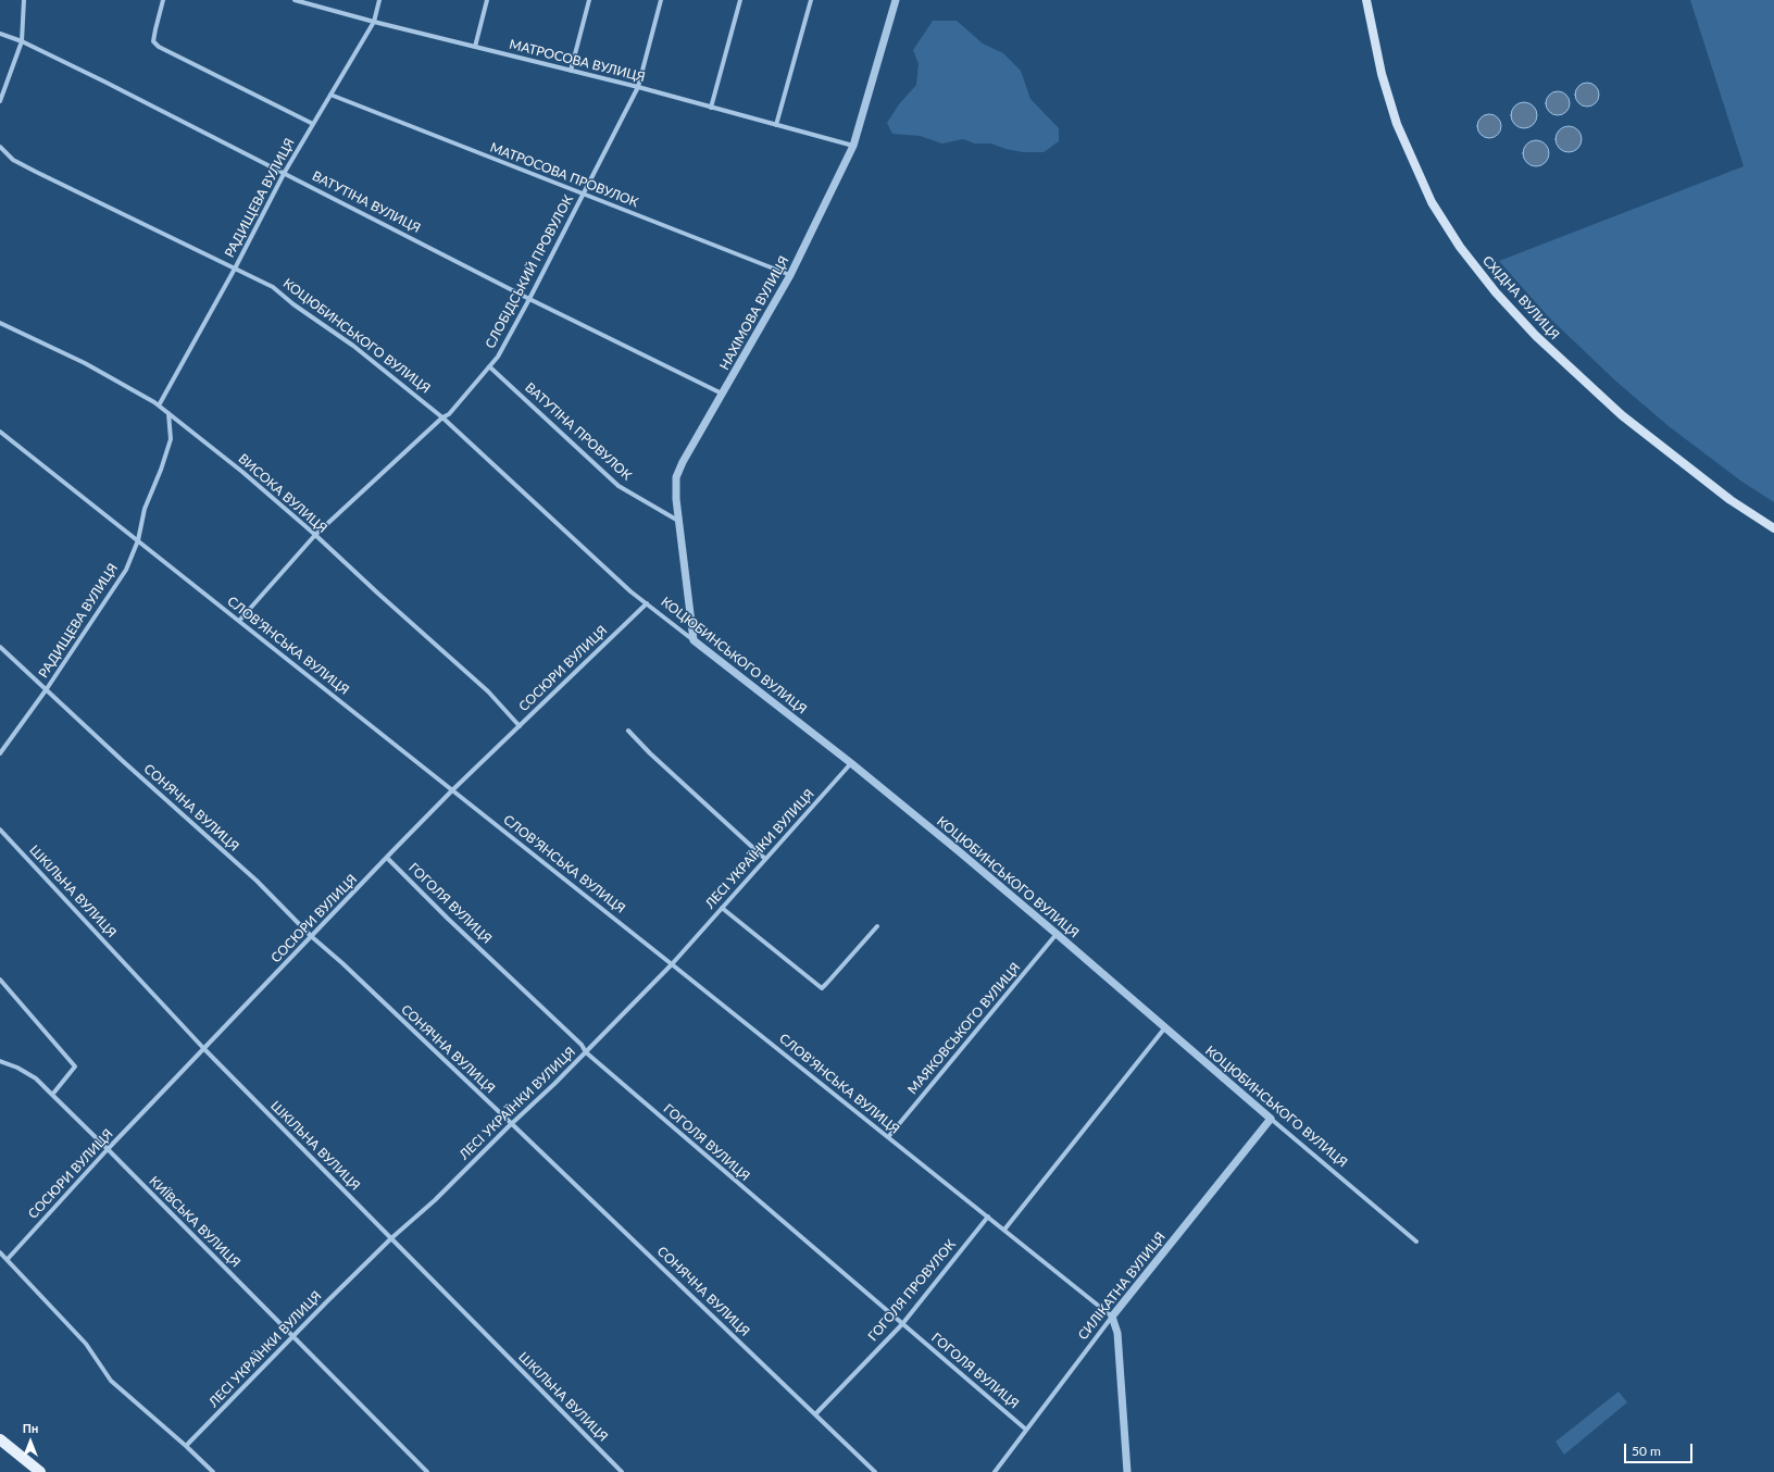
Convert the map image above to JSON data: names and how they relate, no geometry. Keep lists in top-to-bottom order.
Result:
{
  "streets": {
    "main road": ["СХІДНА ВУЛИЦЯ"],
    "street": [
      "МАТРОСОВА ВУЛИЦЯ",
      "МАТРОСОВА ПРОВУЛОК",
      "РАДИЩЕВА ВУЛИЦЯ",
      "ВАТУТІНА ВУЛИЦЯ",
      "СЛОБІДСЬКИЙ ПРОВУЛОК",
      "НАХІМОВА ВУЛИЦЯ",
      "КОЦЮБИНСЬКОГО ВУЛИЦЯ",
      "ВАТУТІНА ПРОВУЛОК",
      "ВИСОКА ВУЛИЦЯ",
      "СЛОВ’ЯНСЬКА ВУЛИЦЯ",
      "СОСЮРИ ВУЛИЦЯ",
      "СОНЯЧНА ВУЛИЦЯ",
      "ЛЕСІ УКРАЇНКИ ВУЛИЦЯ",
      "ШКІЛЬНА ВУЛИЦЯ",
      "ГОГОЛЯ ВУЛИЦЯ",
      "МАЯКОВСЬКОГО ВУЛИЦЯ",
      "КИЇВСЬКА ВУЛИЦЯ",
      "СИЛІКАТНА ВУЛИЦЯ",
      "ГОГОЛЯ ПРОВУЛОК"
    ]
  },
  "crossings": [
    ["МАТРОСОВА ВУЛИЦЯ", "РАДИЩЕВА ВУЛИЦЯ"],
    ["МАТРОСОВА ВУЛИЦЯ", "СЛОБІДСЬКИЙ ПРОВУЛОК"],
    ["МАТРОСОВА ВУЛИЦЯ", "НАХІМОВА ВУЛИЦЯ"],
    ["МАТРОСОВА ПРОВУЛОК", "РАДИЩЕВА ВУЛИЦЯ"],
    ["МАТРОСОВА ПРОВУЛОК", "СЛОБІДСЬКИЙ ПРОВУЛОК"],
    ["МАТРОСОВА ПРОВУЛОК", "НАХІМОВА ВУЛИЦЯ"],
    ["РАДИЩЕВА ВУЛИЦЯ", "ВАТУТІНА ВУЛИЦЯ"],
    ["РАДИЩЕВА ВУЛИЦЯ", "КОЦЮБИНСЬКОГО ВУЛИЦЯ"],
    ["РАДИЩЕВА ВУЛИЦЯ", "ВИСОКА ВУЛИЦЯ"],
    ["РАДИЩЕВА ВУЛИЦЯ", "СЛОВ’ЯНСЬКА ВУЛИЦЯ"],
    ["РАДИЩЕВА ВУЛИЦЯ", "СОНЯЧНА ВУЛИЦЯ"],
    ["ВАТУТІНА ВУЛИЦЯ", "СЛОБІДСЬКИЙ ПРОВУЛОК"],
    ["ВАТУТІНА ВУЛИЦЯ", "НАХІМОВА ВУЛИЦЯ"],
    ["СЛОБІДСЬКИЙ ПРОВУЛОК", "КОЦЮБИНСЬКОГО ВУЛИЦЯ"],
    ["СЛОБІДСЬКИЙ ПРОВУЛОК", "ВАТУТІНА ПРОВУЛОК"],
    ["СЛОБІДСЬКИЙ ПРОВУЛОК", "ВИСОКА ВУЛИЦЯ"],
    ["СЛОБІДСЬКИЙ ПРОВУЛОК", "СЛОВ’ЯНСЬКА ВУЛИЦЯ"],
    ["НАХІМОВА ВУЛИЦЯ", "КОЦЮБИНСЬКОГО ВУЛИЦЯ"],
    ["НАХІМОВА ВУЛИЦЯ", "ВАТУТІНА ПРОВУЛОК"],
    ["КОЦЮБИНСЬКОГО ВУЛИЦЯ", "СОСЮРИ ВУЛИЦЯ"],
    ["КОЦЮБИНСЬКОГО ВУЛИЦЯ", "ЛЕСІ УКРАЇНКИ ВУЛИЦЯ"],
    ["КОЦЮБИНСЬКОГО ВУЛИЦЯ", "МАЯКОВСЬКОГО ВУЛИЦЯ"],
    ["КОЦЮБИНСЬКОГО ВУЛИЦЯ", "СИЛІКАТНА ВУЛИЦЯ"],
    ["ВИСОКА ВУЛИЦЯ", "СОСЮРИ ВУЛИЦЯ"],
    ["СЛОВ’ЯНСЬКА ВУЛИЦЯ", "СОСЮРИ ВУЛИЦЯ"],
    ["СЛОВ’ЯНСЬКА ВУЛИЦЯ", "ЛЕСІ УКРАЇНКИ ВУЛИЦЯ"],
    ["СЛОВ’ЯНСЬКА ВУЛИЦЯ", "МАЯКОВСЬКОГО ВУЛИЦЯ"],
    ["СЛОВ’ЯНСЬКА ВУЛИЦЯ", "СИЛІКАТНА ВУЛИЦЯ"],
    ["СЛОВ’ЯНСЬКА ВУЛИЦЯ", "ГОГОЛЯ ПРОВУЛОК"],
    ["СОСЮРИ ВУЛИЦЯ", "СОНЯЧНА ВУЛИЦЯ"],
    ["СОСЮРИ ВУЛИЦЯ", "ШКІЛЬНА ВУЛИЦЯ"],
    ["СОСЮРИ ВУЛИЦЯ", "ГОГОЛЯ ВУЛИЦЯ"],
    ["СОСЮРИ ВУЛИЦЯ", "КИЇВСЬКА ВУЛИЦЯ"],
    ["СОНЯЧНА ВУЛИЦЯ", "ЛЕСІ УКРАЇНКИ ВУЛИЦЯ"],
    ["СОНЯЧНА ВУЛИЦЯ", "ГОГОЛЯ ПРОВУЛОК"],
    ["ЛЕСІ УКРАЇНКИ ВУЛИЦЯ", "ШКІЛЬНА ВУЛИЦЯ"],
    ["ЛЕСІ УКРАЇНКИ ВУЛИЦЯ", "ГОГОЛЯ ВУЛИЦЯ"],
    ["ЛЕСІ УКРАЇНКИ ВУЛИЦЯ", "КИЇВСЬКА ВУЛИЦЯ"],
    ["ГОГОЛЯ ВУЛИЦЯ", "СИЛІКАТНА ВУЛИЦЯ"],
    ["ГОГОЛЯ ВУЛИЦЯ", "ГОГОЛЯ ПРОВУЛОК"]
  ],
  "scale_bar": "50 m",
  "north": "top"
}
